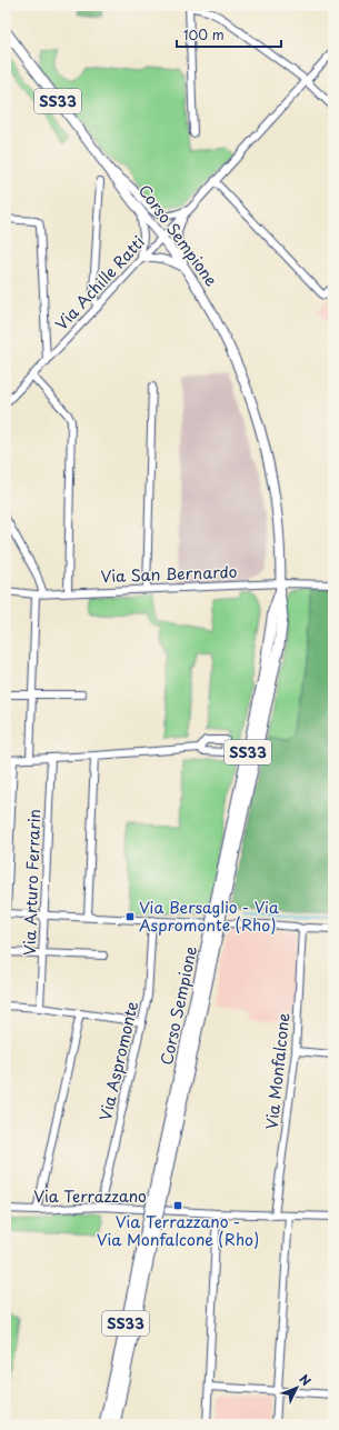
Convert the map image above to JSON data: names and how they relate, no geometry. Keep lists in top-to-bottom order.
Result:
{
  "streets": {
    "highway": ["SS33", "Corso Sempione"],
    "street": [
      "Via Achille Ratti",
      "Via San Bernardo",
      "Via Arturo Ferrarin",
      "Via Aspromonte",
      "Via Monfalcone",
      "Via Terrazzano"
    ]
  },
  "crossings": [
    ["Corso Sempione", "Via Achille Ratti"],
    ["Corso Sempione", "Via San Bernardo"],
    ["Via Aspromonte", "Via Terrazzano"],
    ["Via Monfalcone", "Via Terrazzano"]
  ],
  "places": {
    "transit": ["Via Bersaglio - Via Aspromonte (Rho)", "Via Terrazzano - Via Monfalcone (Rho)"]
  },
  "scale_bar": "100 m",
  "north": "top right"
}
